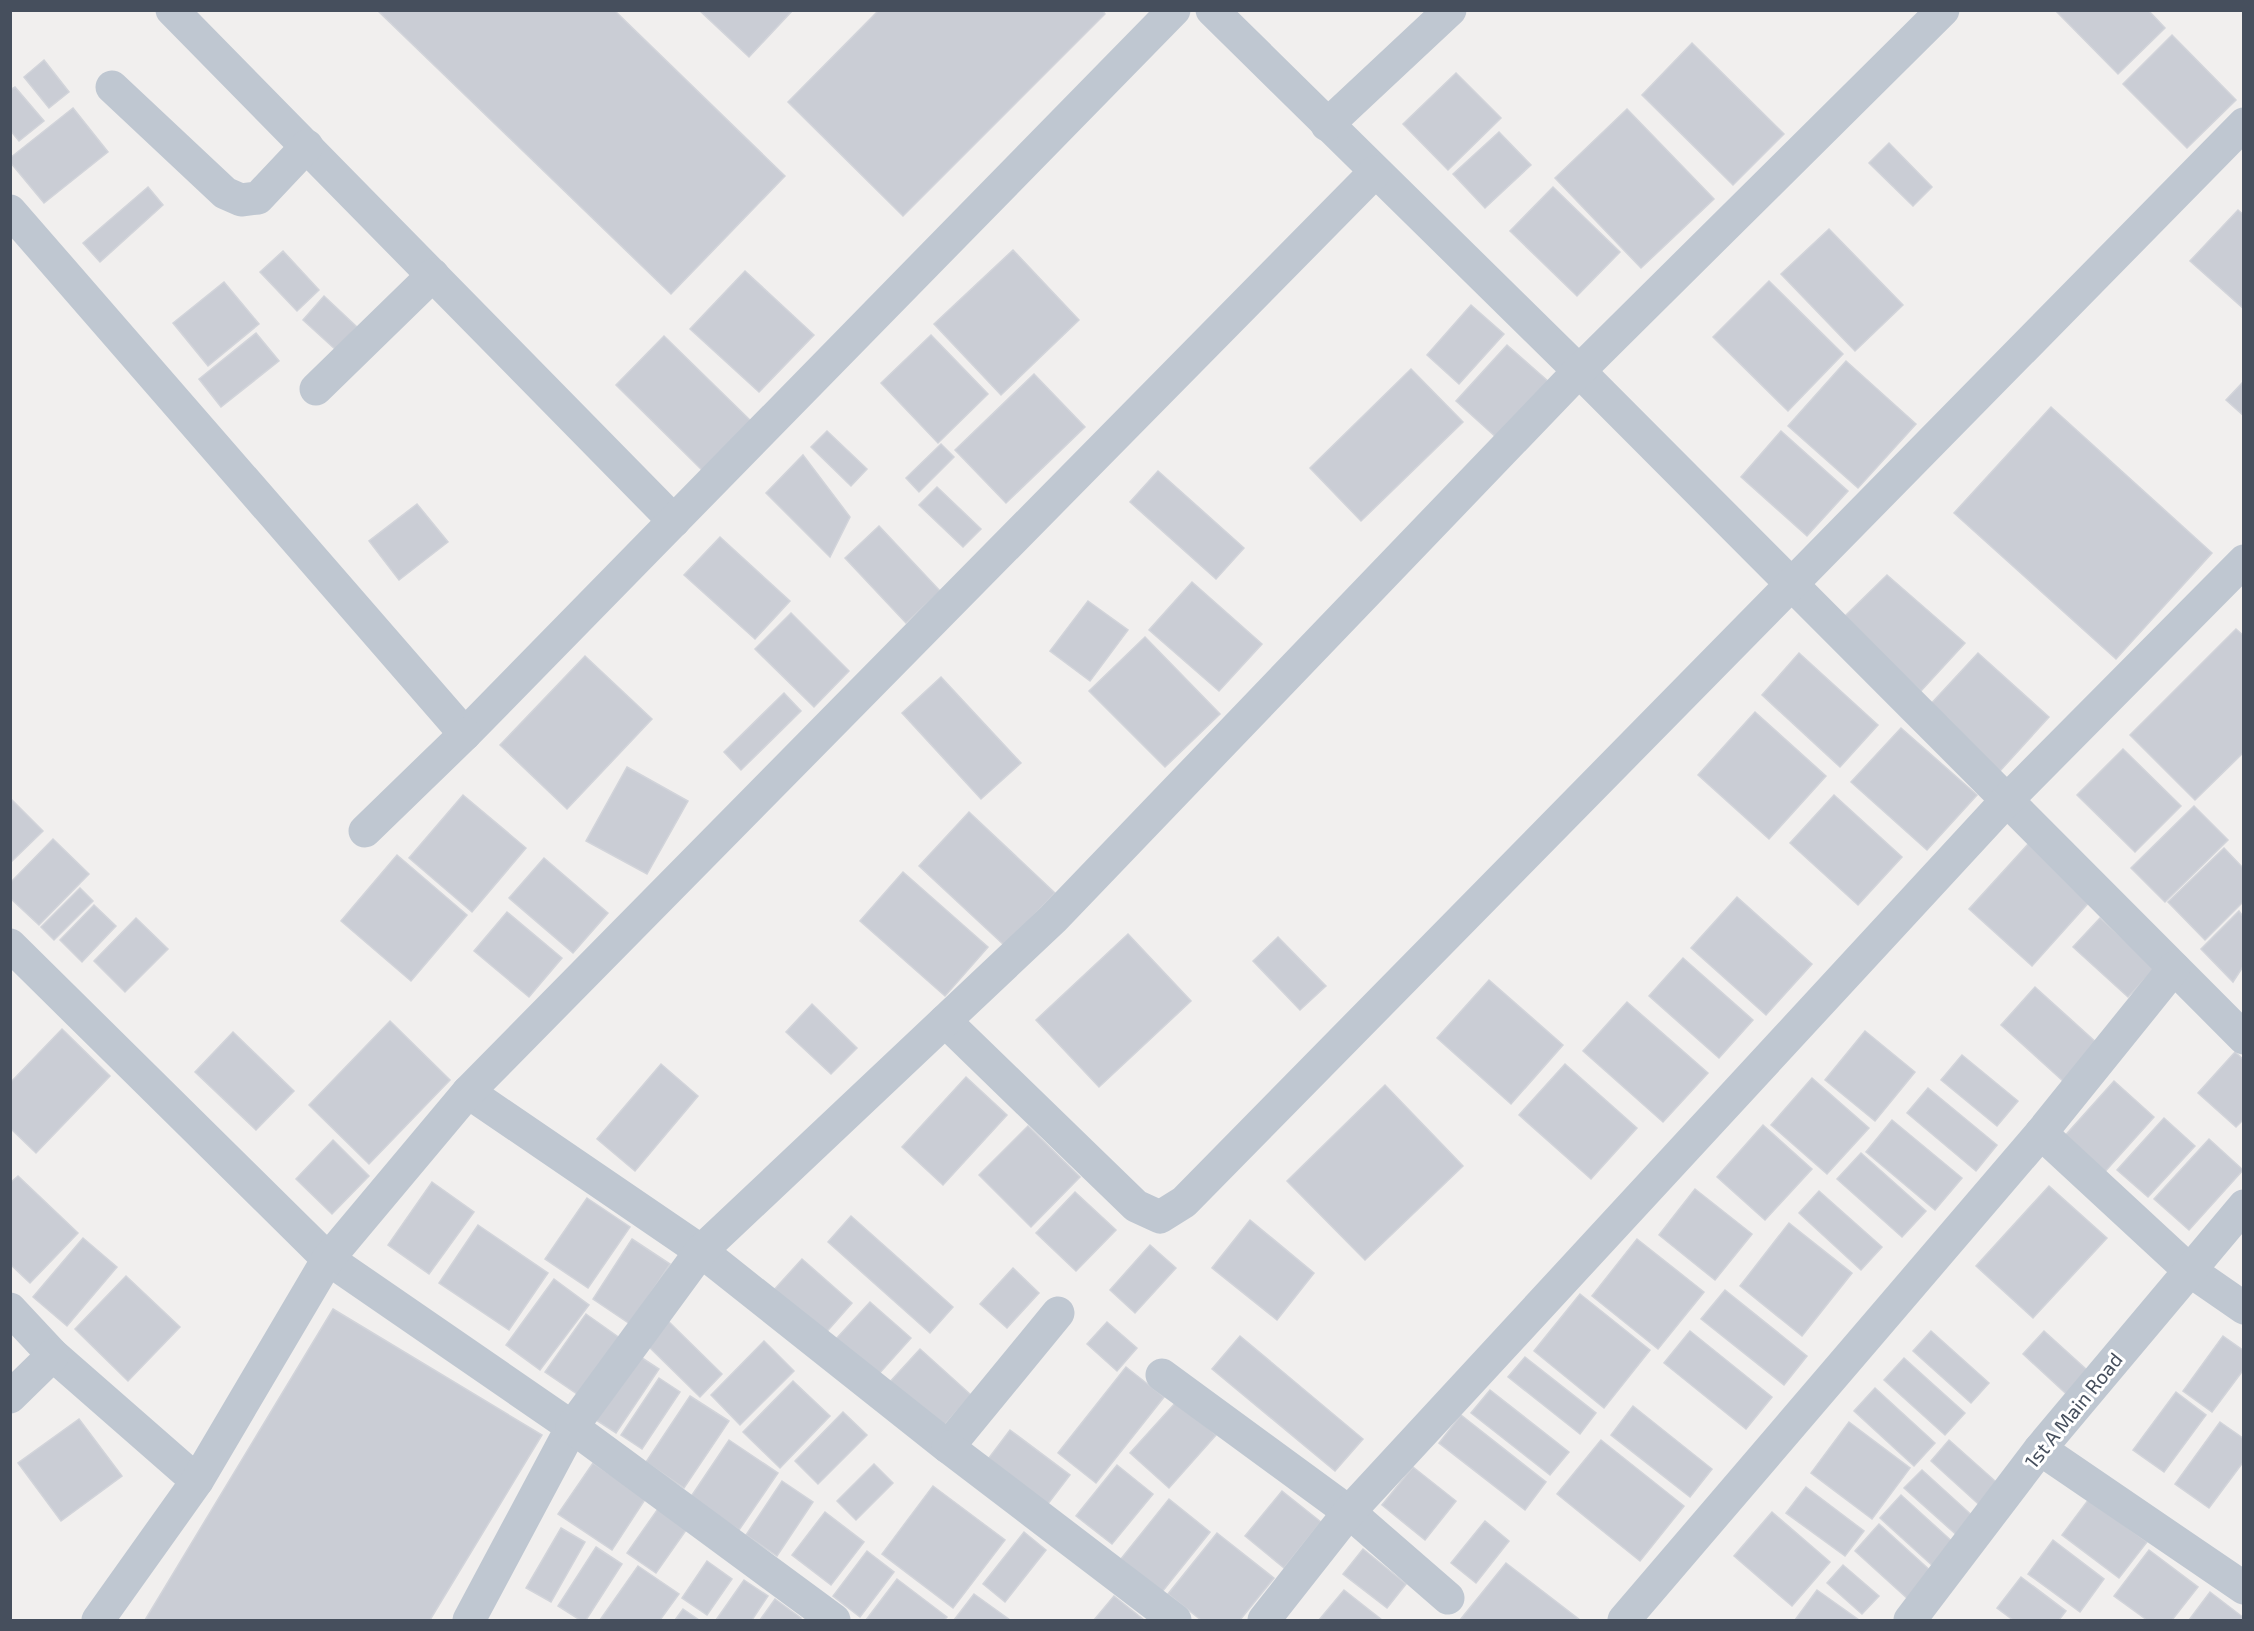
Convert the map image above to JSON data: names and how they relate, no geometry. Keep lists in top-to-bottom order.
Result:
{
  "streets": {
    "street": ["1st A Main Road"]
  }
}
